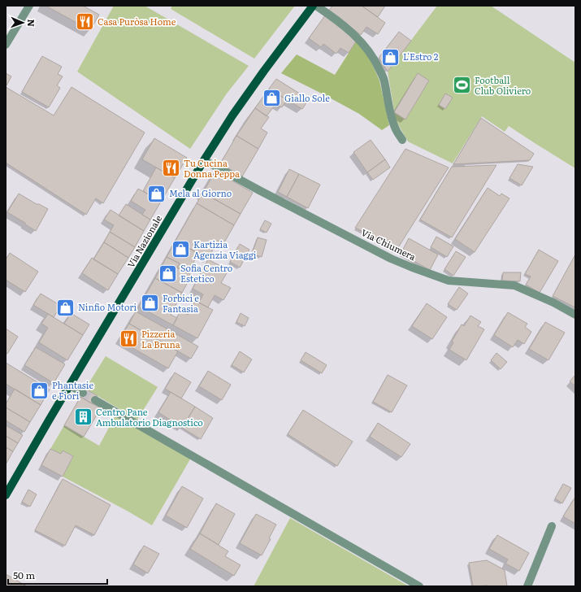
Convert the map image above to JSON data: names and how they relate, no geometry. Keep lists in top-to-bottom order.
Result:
{
  "streets": {
    "main road": ["Via Nazionale"],
    "street": ["Via Chiumera"]
  },
  "crossings": [
    ["Via Nazionale", "Via Chiumera"]
  ],
  "places": {
    "restaurant": ["Casa Puròsa Home", "Tu Cucina Donna Peppa", "Pizzeria La Bruna"],
    "shop": [
      "L'Estro 2",
      "Giallo Sole",
      "Mela al Giorno",
      "Kartizia Agenzia Viaggi",
      "Sofia Centro Estetico",
      "Forbici e Fantasia",
      "Ninfio Motori",
      "Phantasie e Fiori"
    ],
    "sports": ["Football Club Oliviero"],
    "building": ["Centro Pane Ambulatorio Diagnostico"]
  },
  "scale_bar": "50 m",
  "north": "right"
}
